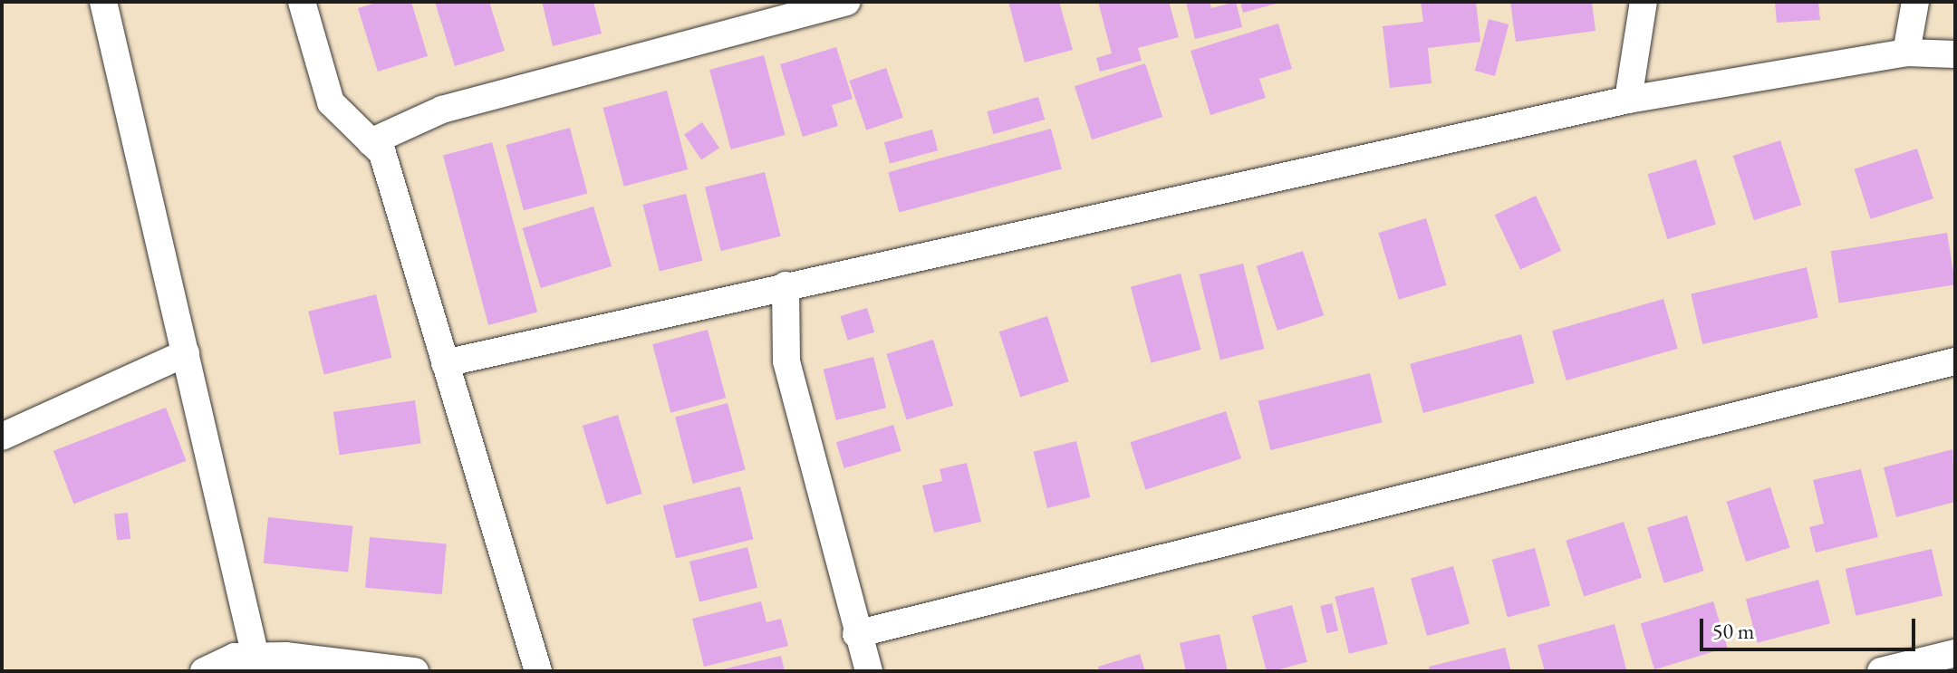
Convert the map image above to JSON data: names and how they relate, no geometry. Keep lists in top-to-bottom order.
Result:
{
  "scale_bar": "50 m"
}
